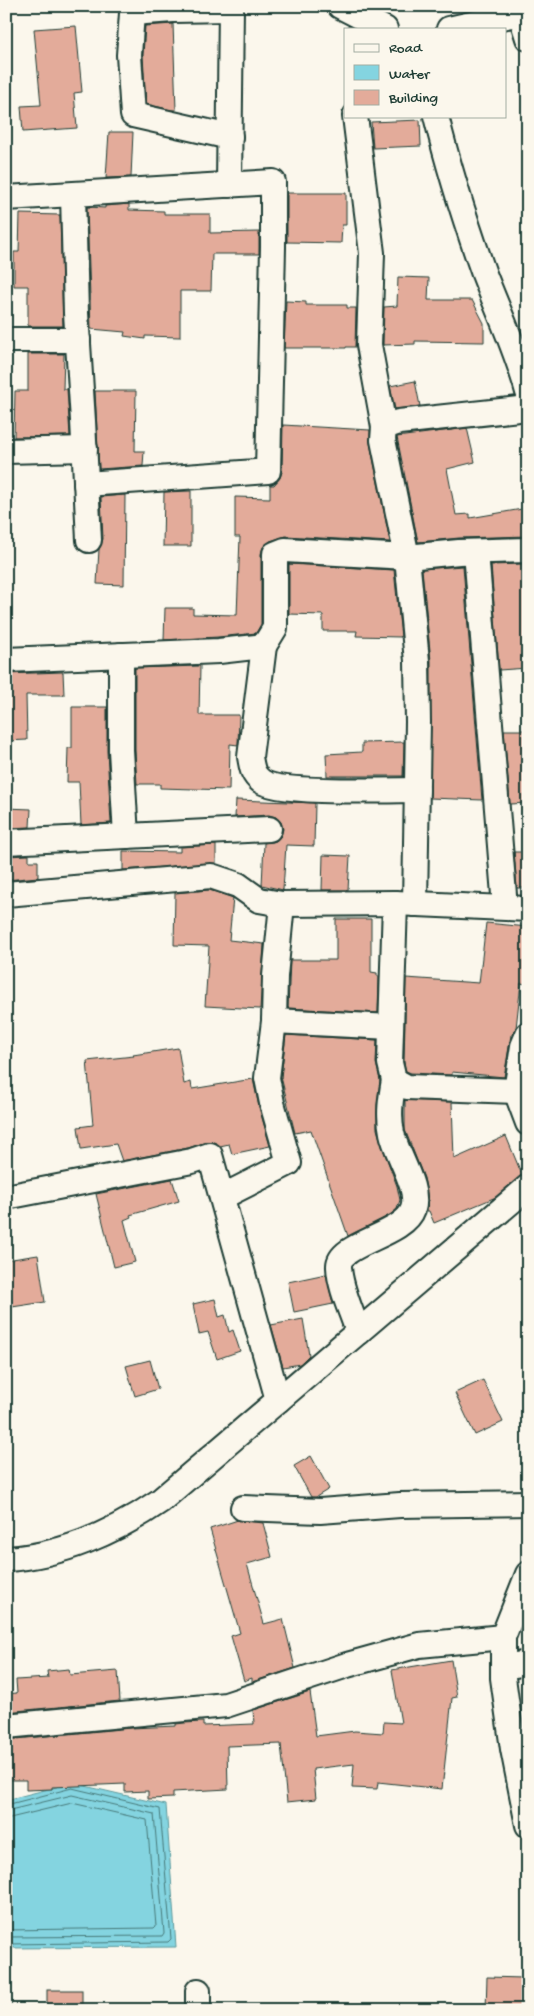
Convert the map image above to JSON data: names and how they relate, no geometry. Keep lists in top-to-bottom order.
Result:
{
  "legend": ["Road", "Water", "Building"]
}
